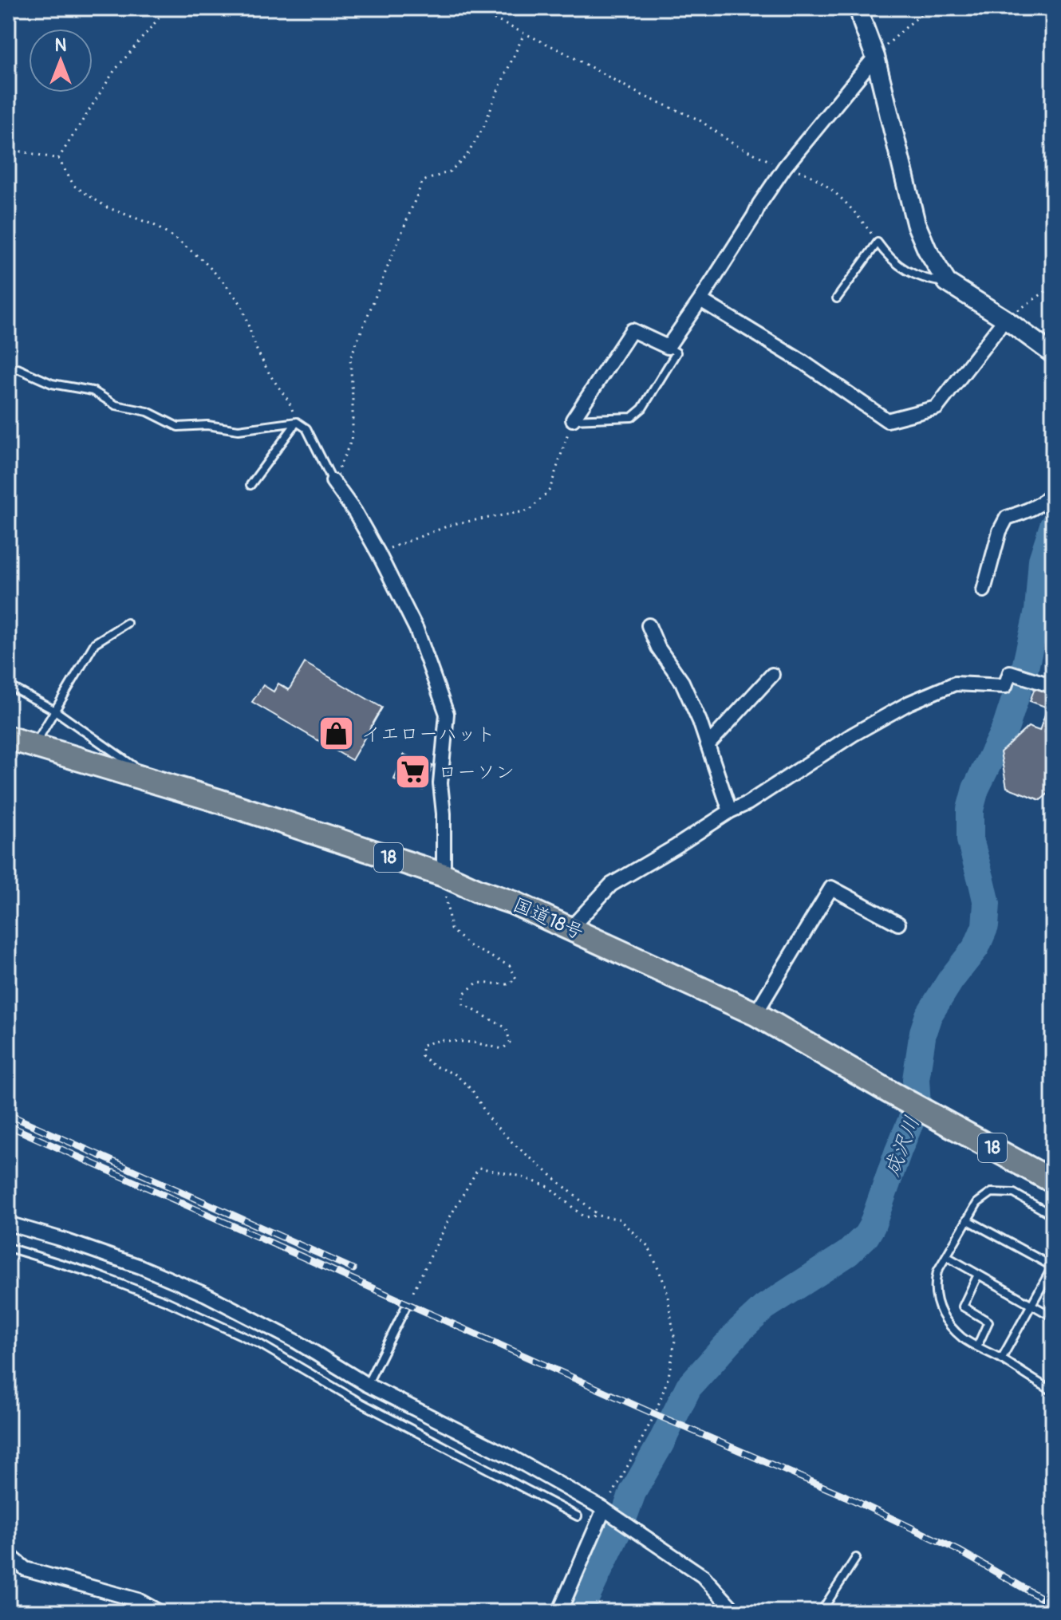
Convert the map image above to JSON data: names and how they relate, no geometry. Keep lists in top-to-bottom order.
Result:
{
  "streets": {
    "highway": ["18", "国道18号"]
  },
  "water": ["成沢川"],
  "places": {
    "shop": ["イエローハット"],
    "supermarket": ["ローソン"]
  },
  "north": "top"
}
